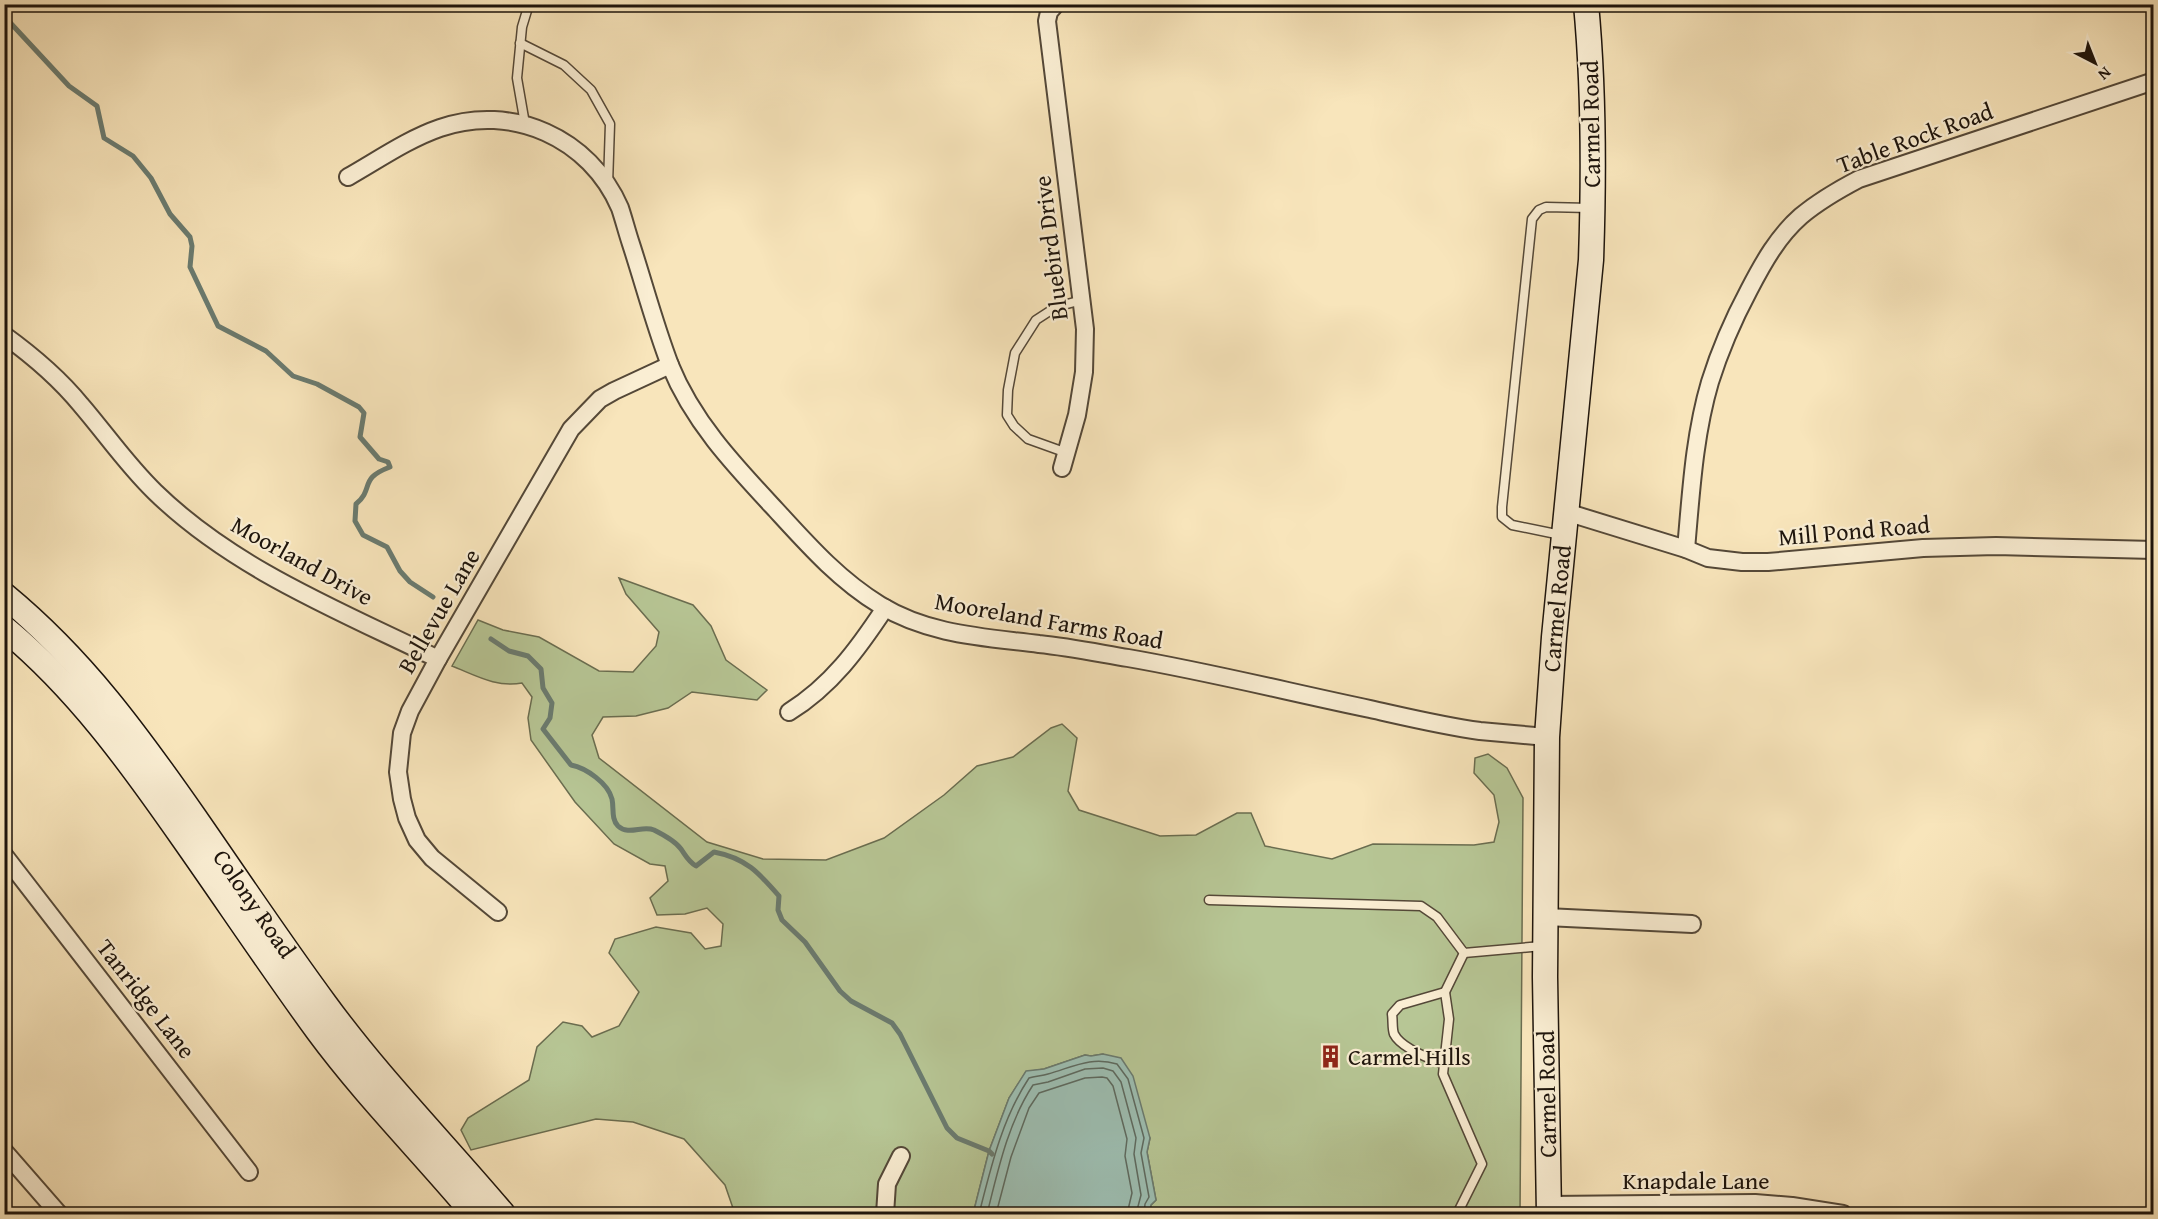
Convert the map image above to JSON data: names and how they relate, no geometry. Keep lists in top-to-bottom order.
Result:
{
  "streets": {
    "main road": ["Carmel Road", "Colony Road"],
    "street": [
      "Table Rock Road",
      "Bluebird Drive",
      "Mill Pond Road",
      "Moorland Drive",
      "Bellevue Lane",
      "Mooreland Farms Road",
      "Tanridge Lane",
      "Knapdale Lane"
    ]
  },
  "crossings": [
    ["Carmel Road", "Mill Pond Road"],
    ["Carmel Road", "Mooreland Farms Road"],
    ["Carmel Road", "Knapdale Lane"],
    ["Table Rock Road", "Mill Pond Road"],
    ["Moorland Drive", "Bellevue Lane"],
    ["Bellevue Lane", "Mooreland Farms Road"]
  ],
  "places": {
    "building": ["Carmel Hills"]
  },
  "north": "bottom right"
}
